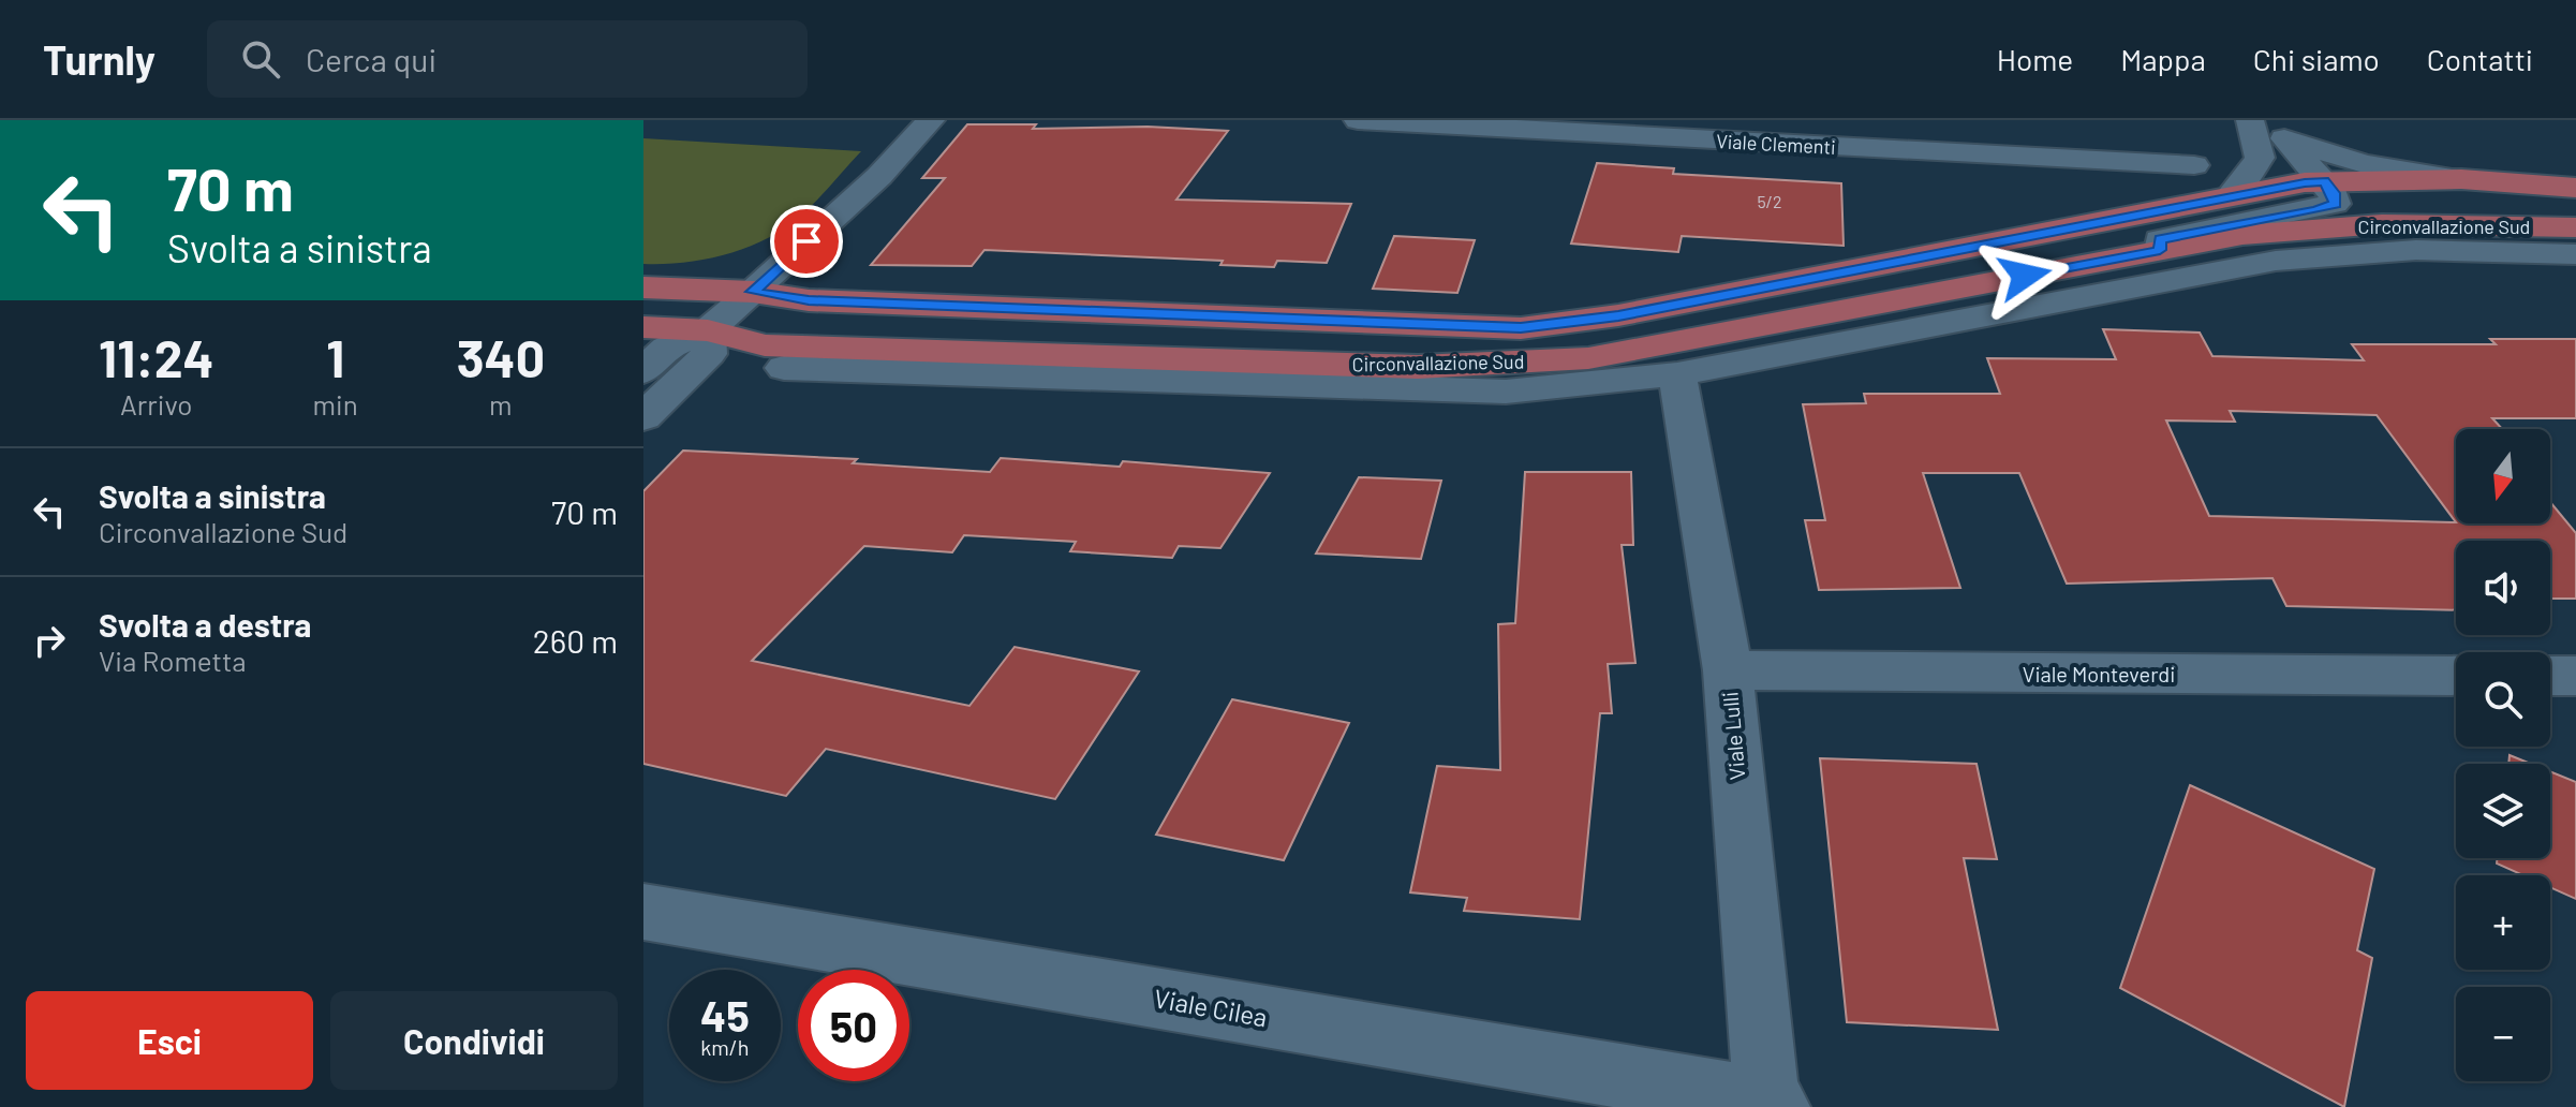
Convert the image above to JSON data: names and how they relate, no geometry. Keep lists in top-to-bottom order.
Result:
{
  "streets": {
    "main road": ["Circonvallazione Sud"],
    "street": [
      "Viale Clementi",
      "Viale Monteverdi",
      "Viale Lulli",
      "Viale Cilea"
    ]
  },
  "crossings": [
    ["Viale Monteverdi", "Viale Lulli"],
    ["Viale Lulli", "Viale Cilea"]
  ],
  "house_numbers": ["5/2"],
  "north": "bottom",
  "page": {
    "header": "Turnly",
    "search": "Cerca qui",
    "nav": [
      "Home",
      "Mappa",
      "Chi siamo",
      "Contatti"
    ],
    "turn": ["70 m", "Svolta a sinistra"],
    "eta": [
      "11:24",
      "Arrivo",
      "1",
      "min",
      "340",
      "m"
    ],
    "map_buttons": ["+", "−"],
    "list": [
      {
        "name": "Svolta a sinistra",
        "note": "Circonvallazione Sud",
        "value": "70 m"
      },
      {
        "name": "Svolta a destra",
        "note": "Via Rometta",
        "value": "260 m"
      }
    ],
    "speed": "45 km/h",
    "limit": "50",
    "buttons": ["Esci", "Condividi"]
  }
}
